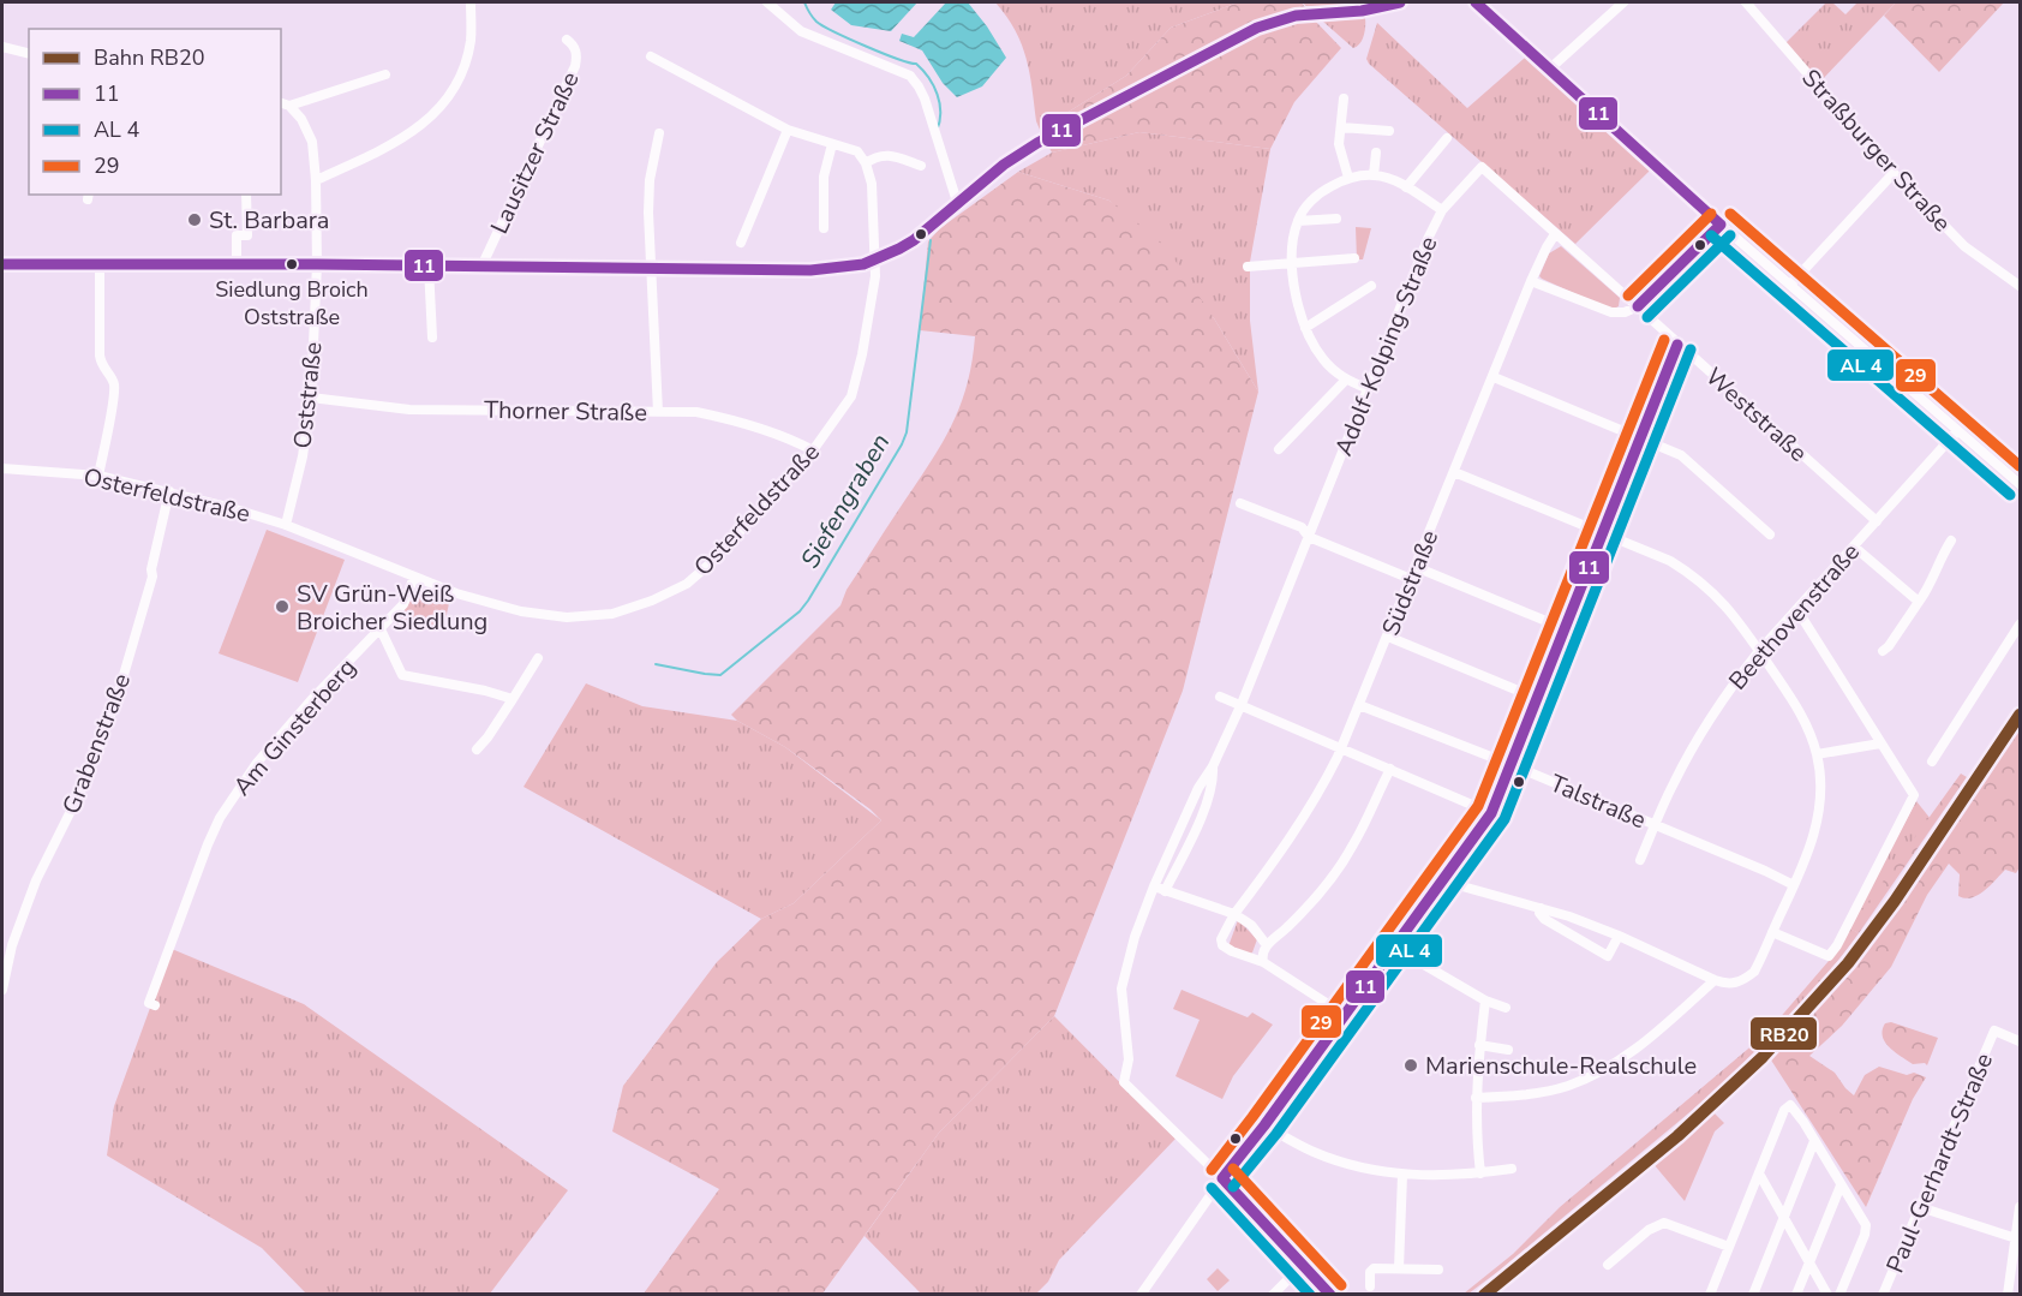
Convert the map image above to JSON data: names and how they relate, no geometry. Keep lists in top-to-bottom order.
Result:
{
  "streets": {
    "street": [
      "Straßburger Straße",
      "Lausitzer Straße",
      "Adolf-Kolping-Straße",
      "Oststraße",
      "Thorner Straße",
      "Weststraße",
      "Osterfeldstraße",
      "Südstraße",
      "Beethovenstraße",
      "Am Ginsterberg",
      "Grabenstraße",
      "Talstraße",
      "Paul-Gerhardt-Straße"
    ]
  },
  "crossings": [
    ["Adolf-Kolping-Straße", "Weststraße"],
    ["Oststraße", "Thorner Straße"],
    ["Oststraße", "Osterfeldstraße"],
    ["Thorner Straße", "Osterfeldstraße"],
    ["Weststraße", "Südstraße"],
    ["Weststraße", "Beethovenstraße"],
    ["Osterfeldstraße", "Am Ginsterberg"],
    ["Osterfeldstraße", "Grabenstraße"],
    ["Südstraße", "Talstraße"],
    ["Beethovenstraße", "Talstraße"]
  ],
  "water": ["Siefengraben"],
  "places": [
    "St. Barbara",
    "Siedlung Broich Oststraße",
    "SV Grün-Weiß Broicher Siedlung",
    "Marienschule-Realschule"
  ],
  "lines": ["transit line 11", "transit line 29", "rail line RB20"],
  "legend": [
    "Bahn RB20",
    "11",
    "AL 4",
    "29"
  ]
}
